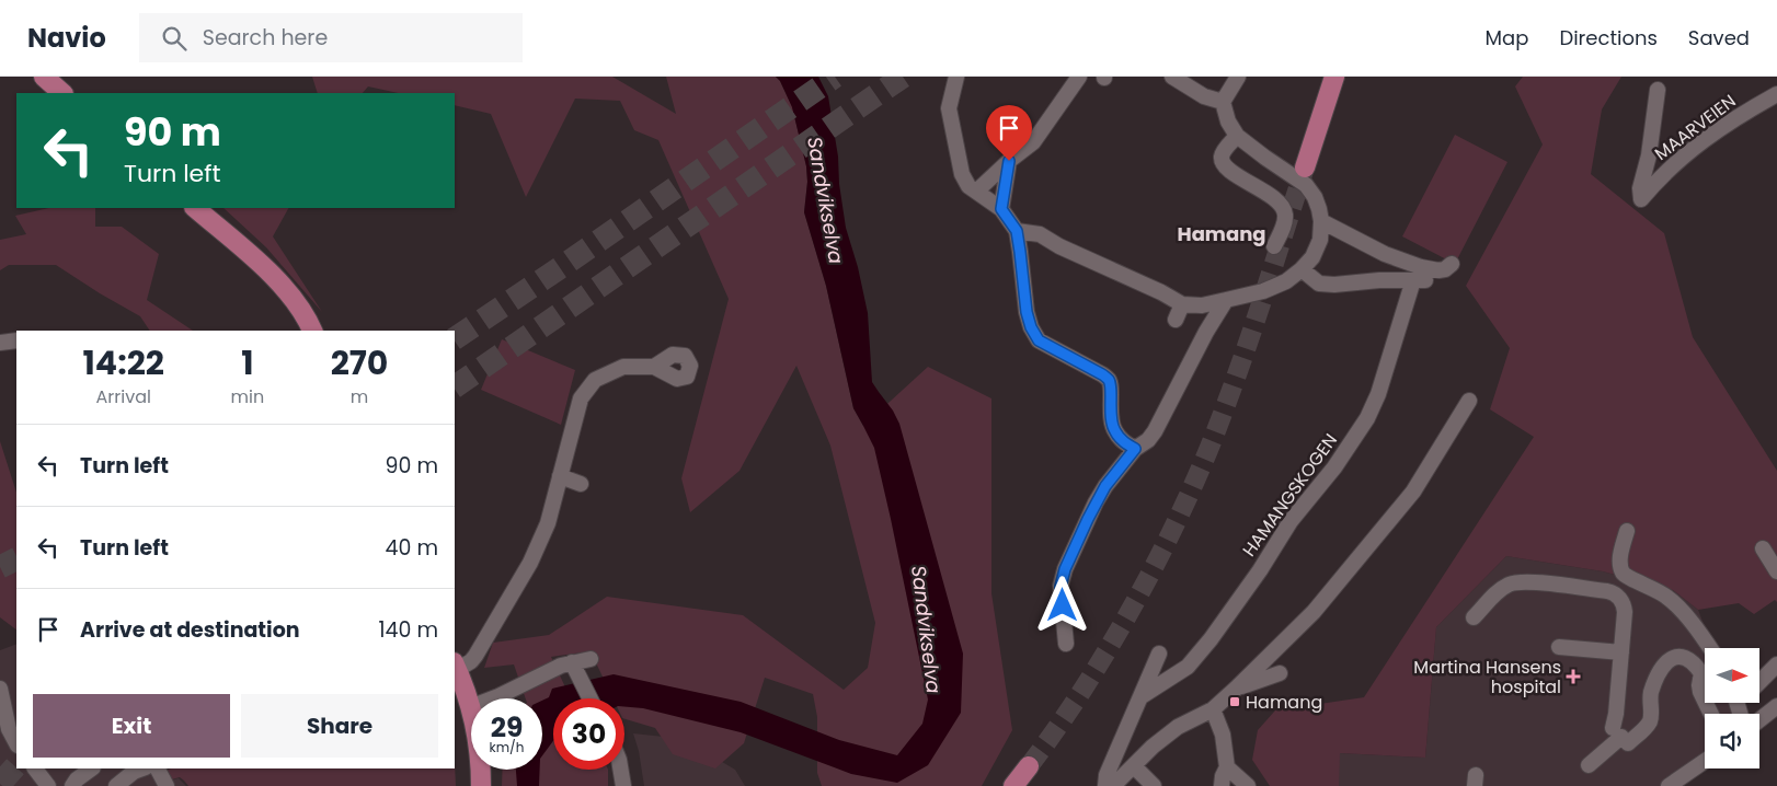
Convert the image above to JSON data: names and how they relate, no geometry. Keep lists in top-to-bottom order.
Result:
{
  "streets": {
    "street": ["MAARVEIEN", "HAMANGSKOGEN"]
  },
  "districts": ["Hamang"],
  "water": ["Sandvikselva"],
  "places": {
    "health": ["Martina Hansens hospital"],
    "transit": ["Hamang"]
  },
  "north": "right",
  "page": {
    "header": "Navio",
    "search": "Search here",
    "nav": ["Map", "Directions", "Saved"],
    "turn": ["90 m", "Turn left"],
    "eta": [
      "14:22",
      "Arrival",
      "1",
      "min",
      "270",
      "m"
    ],
    "list": [
      {
        "name": "Turn left",
        "value": "90 m"
      },
      {
        "name": "Turn left",
        "value": "40 m"
      },
      {
        "name": "Arrive at destination",
        "value": "140 m"
      }
    ],
    "buttons": ["Exit", "Share"],
    "speed": "29 km/h",
    "limit": "30"
  }
}
